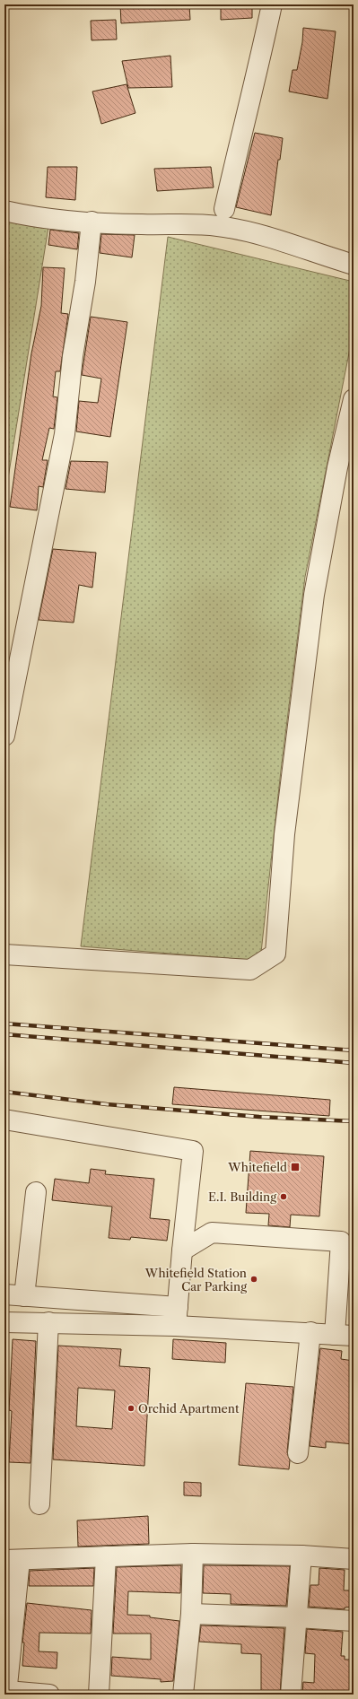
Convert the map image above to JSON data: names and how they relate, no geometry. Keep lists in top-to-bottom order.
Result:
{
  "places": {
    "transit": ["Whitefield"],
    "other": ["E.I. Building", "Whitefield Station Car Parking", "Orchid Apartment"]
  }
}
